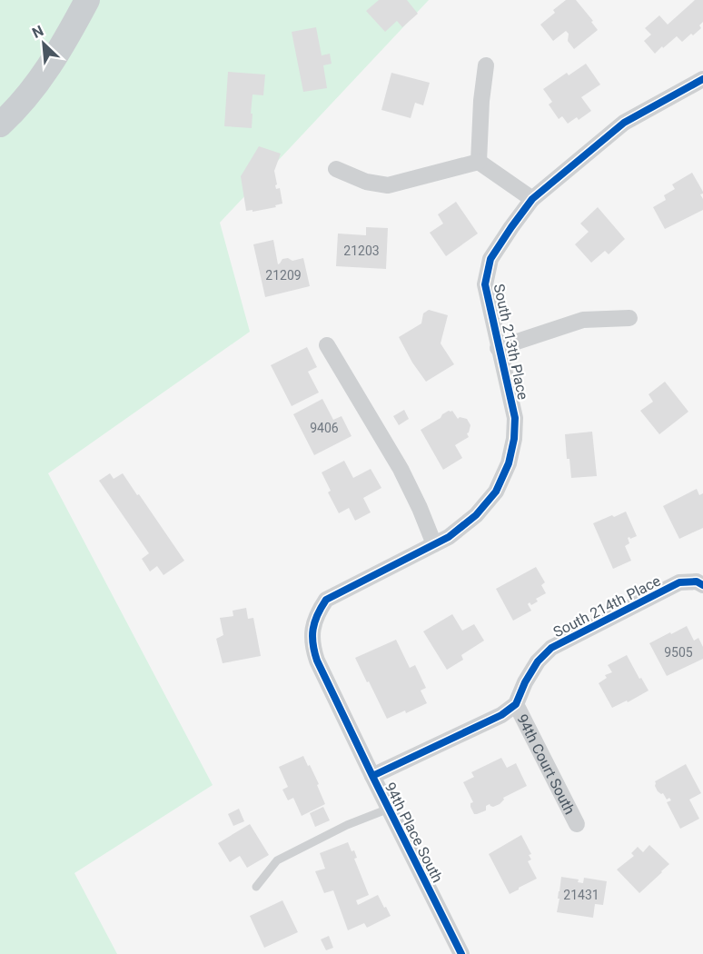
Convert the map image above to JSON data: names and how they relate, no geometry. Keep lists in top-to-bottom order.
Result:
{
  "streets": {
    "street": [
      "South 213th Place",
      "South 214th Place",
      "94th Court South",
      "94th Place South"
    ]
  },
  "crossings": [
    ["South 213th Place", "94th Place South"],
    ["South 214th Place", "94th Court South"]
  ],
  "house_numbers": [
    "21203",
    "21209",
    "9406",
    "9505",
    "21431"
  ],
  "north": "top left"
}
